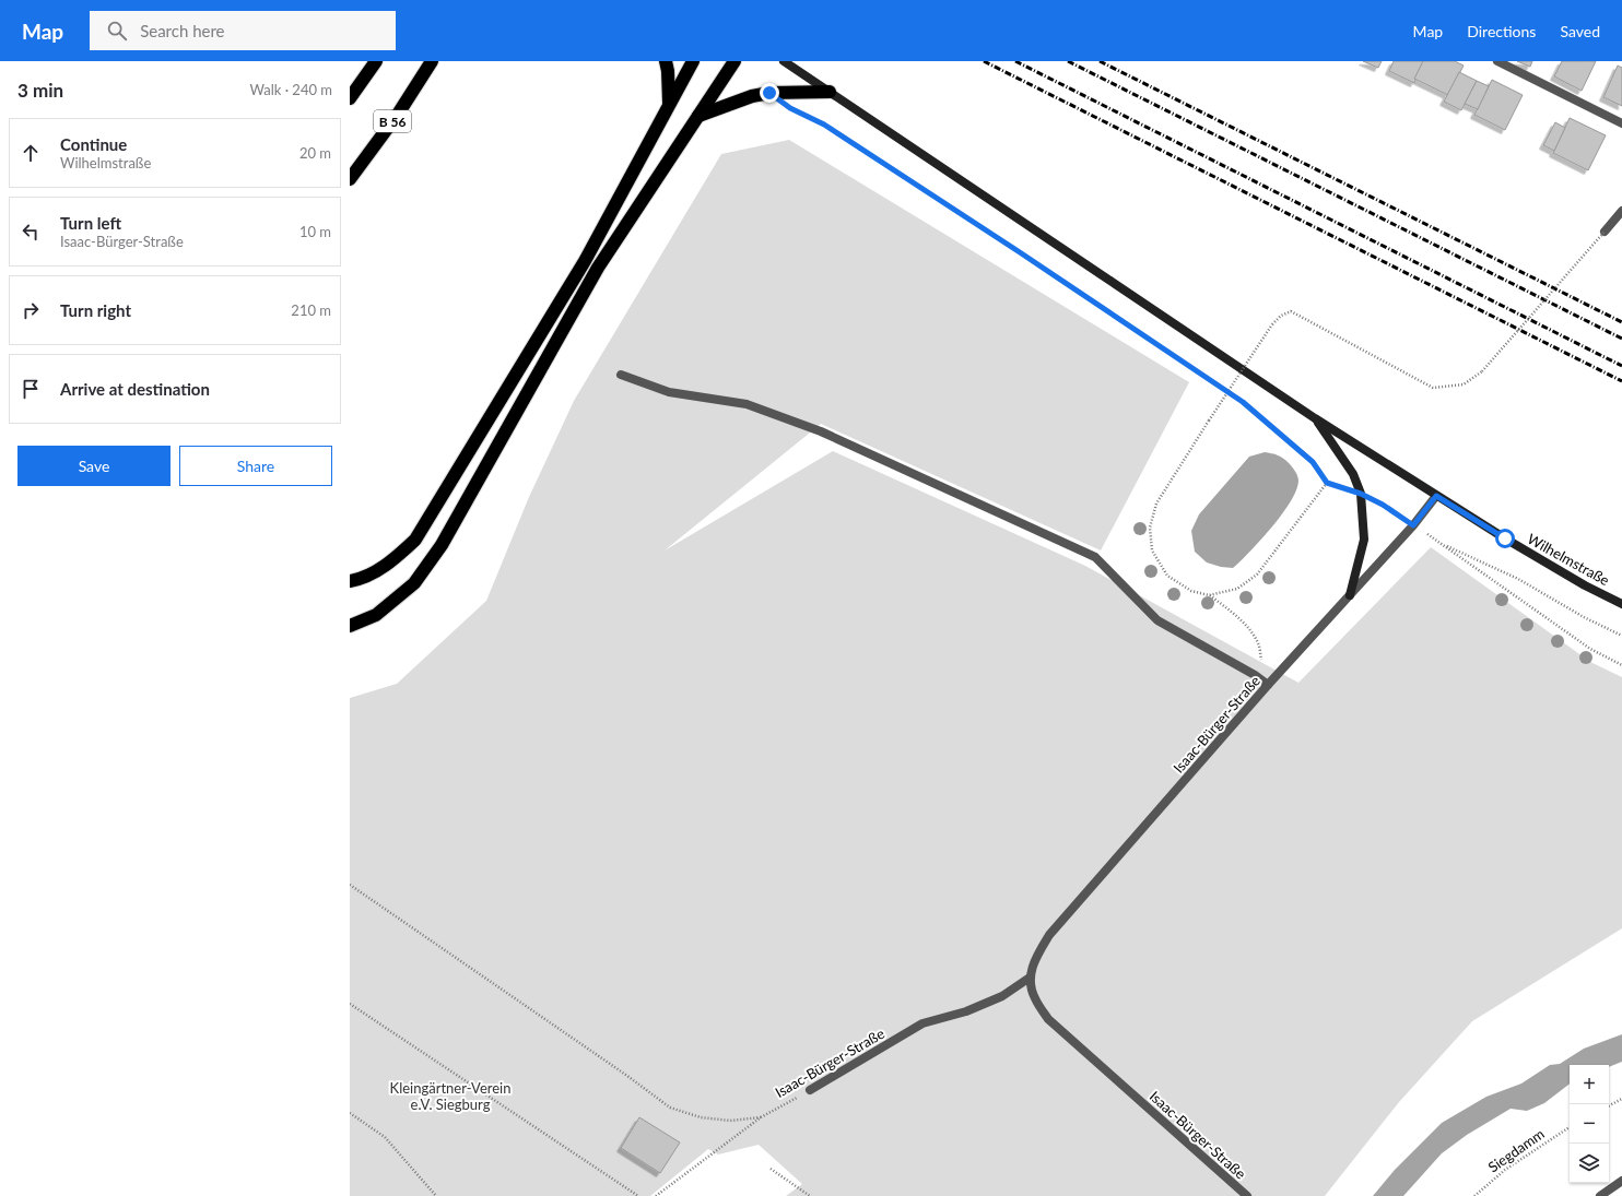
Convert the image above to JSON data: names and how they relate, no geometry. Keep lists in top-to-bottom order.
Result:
{
  "streets": {
    "highway": ["B 56"],
    "main road": ["Wilhelmstraße"],
    "street": ["Isaac-Bürger-Straße"],
    "path": ["Siegdamm"]
  },
  "crossings": [
    ["Wilhelmstraße", "Isaac-Bürger-Straße"]
  ],
  "parks": ["Kleingärtner-Verein e.V. Siegburg"],
  "page": {
    "header": "Map",
    "search": "Search here",
    "nav": ["Map", "Directions", "Saved"],
    "heading": ["3 min", "Walk · 240 m"],
    "list": [
      ["Continue", "Wilhelmstraße", "20 m"],
      ["Turn left", "Isaac-Bürger-Straße", "10 m"],
      ["Turn right", "210 m"],
      "Arrive at destination"
    ],
    "buttons": ["Save", "Share"],
    "map_buttons": ["+", "−"]
  }
}
